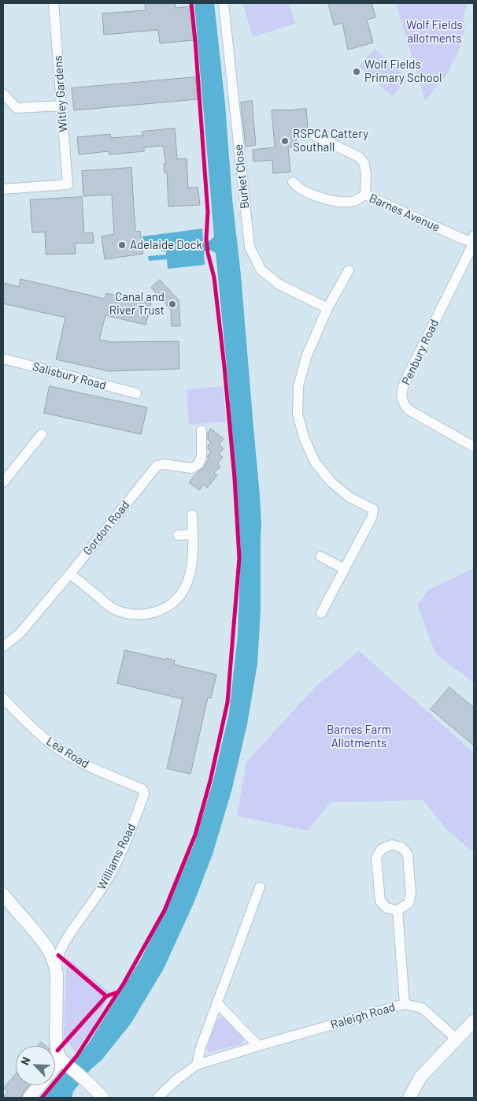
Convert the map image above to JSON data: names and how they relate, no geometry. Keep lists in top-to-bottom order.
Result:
{
  "streets": {
    "street": [
      "Witley Gardens",
      "Burket Close",
      "Barnes Avenue",
      "Penbury Road",
      "Salisbury Road",
      "Gordon Road",
      "Lea Road",
      "Williams Road",
      "Raleigh Road"
    ]
  },
  "crossings": [
    ["Barnes Avenue", "Penbury Road"],
    ["Lea Road", "Williams Road"]
  ],
  "parks": ["Wolf Fields allotments", "Barnes Farm Allotments"],
  "places": [
    "Wolf Fields Primary School",
    "RSPCA Cattery Southall",
    "Adelaide Dock",
    "Canal and River Trust"
  ],
  "north": "top left"
}
